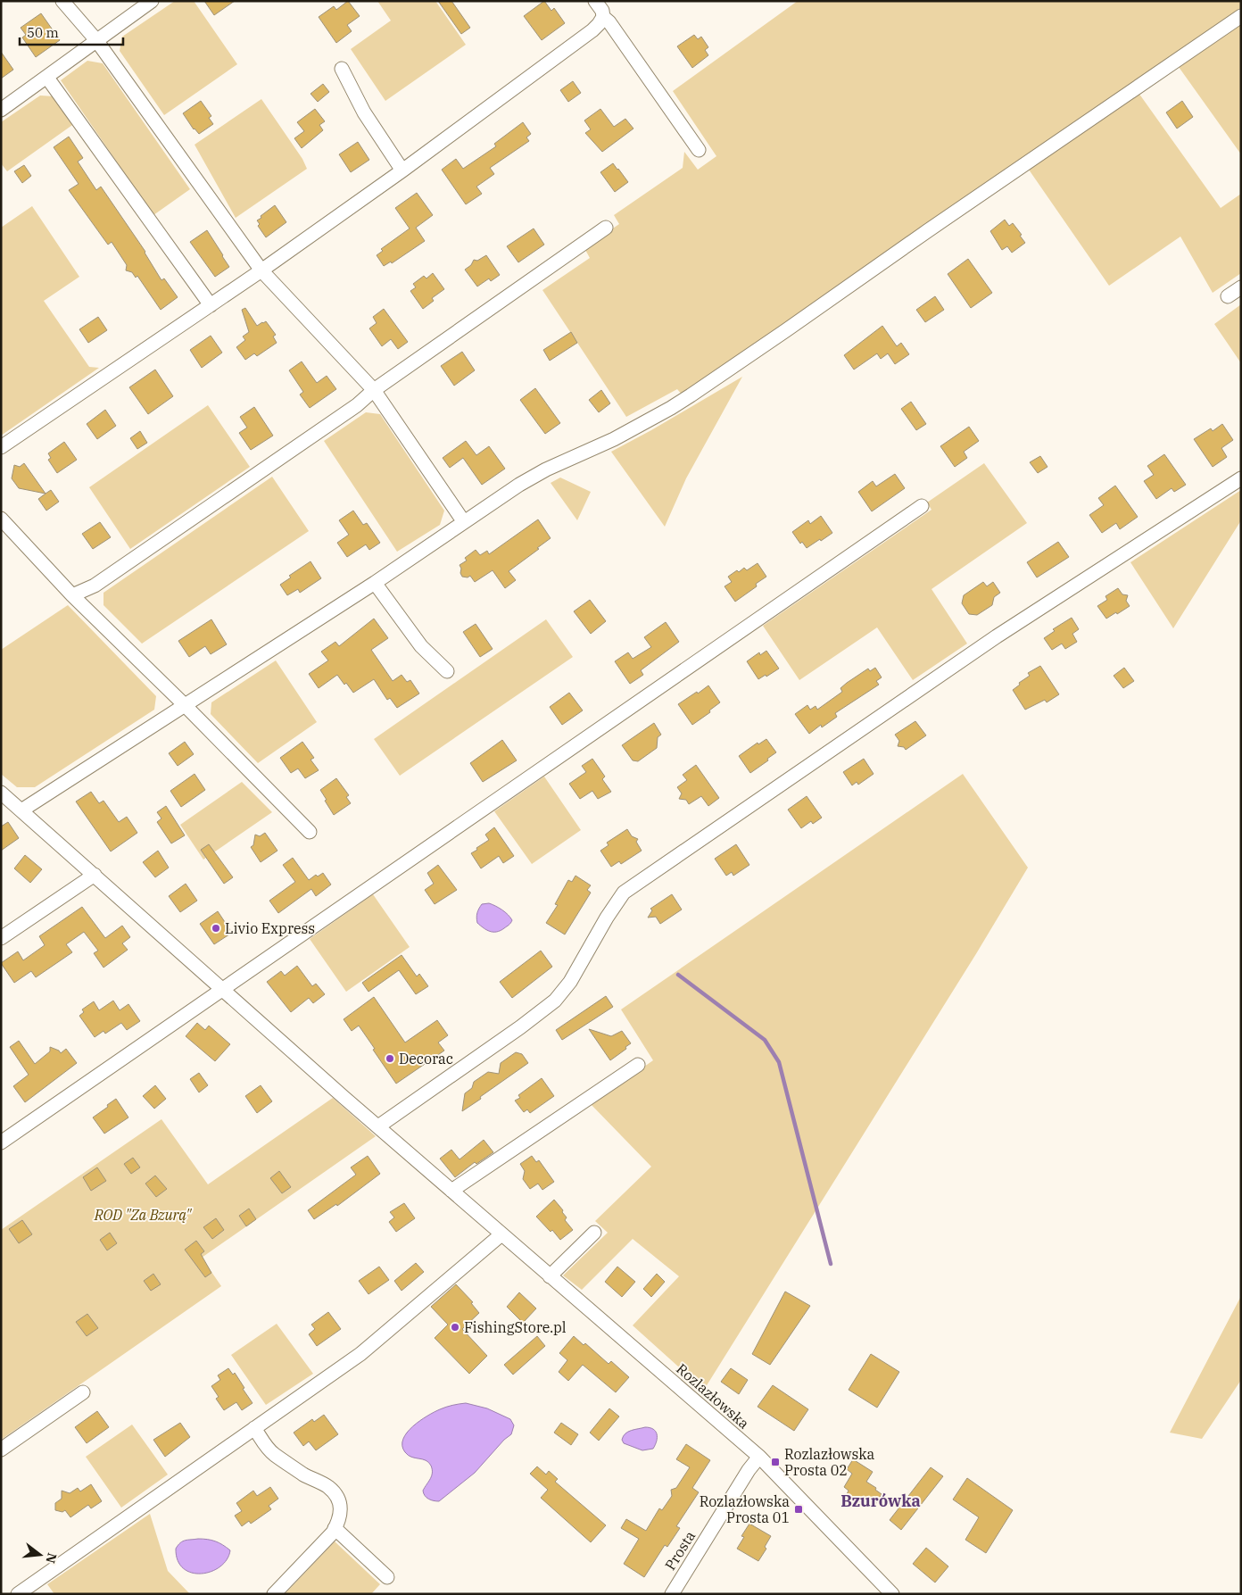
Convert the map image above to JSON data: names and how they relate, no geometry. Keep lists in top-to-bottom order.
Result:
{
  "streets": {
    "street": ["Rozlazłowska", "Prosta"]
  },
  "crossings": [
    ["Rozlazłowska", "Prosta"]
  ],
  "districts": ["Bzurówka"],
  "parks": ["ROD \"Za Bzurą\""],
  "places": {
    "other": ["Livio Express", "Decorac", "FishingStore.pl"],
    "transit": ["Rozlazłowska Prosta 02", "Rozlazłowska Prosta 01"]
  },
  "scale_bar": "50 m",
  "north": "right"
}
